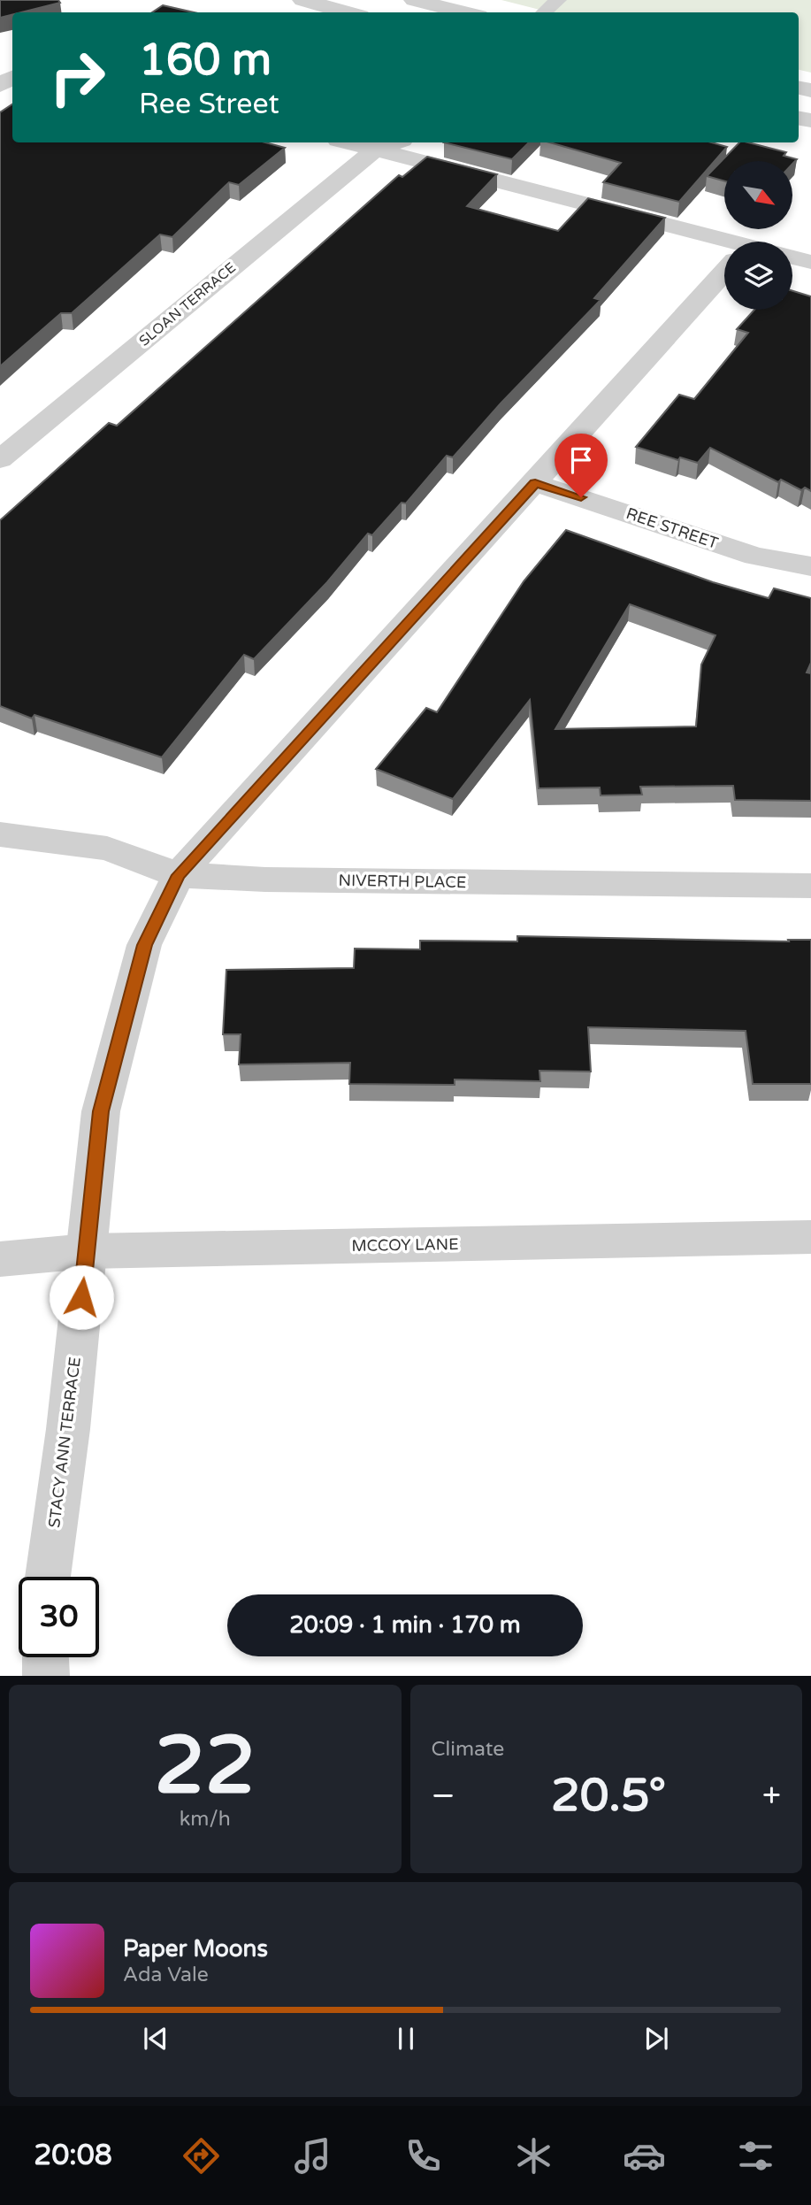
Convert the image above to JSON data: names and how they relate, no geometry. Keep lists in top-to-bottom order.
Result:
{
  "streets": {
    "street": [
      "SLOAN TERRACE",
      "REE STREET",
      "NIVERTH PLACE",
      "MCCOY LANE",
      "STACY ANN TERRACE"
    ]
  },
  "crossings": [
    ["REE STREET", "STACY ANN TERRACE"],
    ["NIVERTH PLACE", "STACY ANN TERRACE"],
    ["MCCOY LANE", "STACY ANN TERRACE"]
  ],
  "north": "bottom right",
  "page": {
    "turn": ["160 m", "Ree Street"],
    "limit": "30",
    "trip": "20:09 · 1 min · 170 m",
    "tile": [
      ["22", "km/h"],
      "Climate"
    ],
    "heat": ["−", "20.5°", "+"],
    "song": ["Paper Moons", "Ada Vale"],
    "tabs": "20:08"
  }
}
